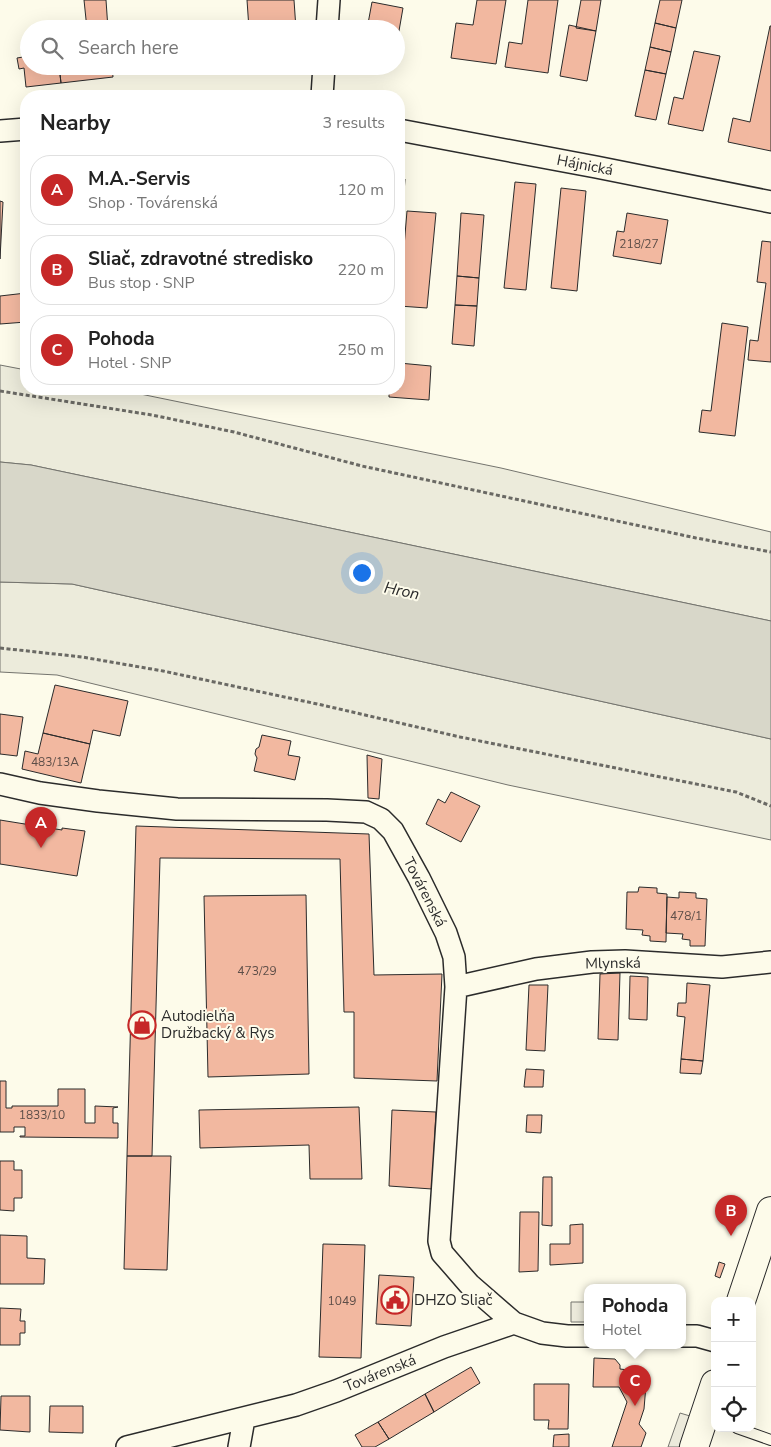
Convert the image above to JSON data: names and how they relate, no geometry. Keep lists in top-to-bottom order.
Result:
{
  "streets": {
    "street": ["Hájnická", "Továrenská", "Mlynská"]
  },
  "crossings": [
    ["Továrenská", "Mlynská"]
  ],
  "water": ["Hron"],
  "places": {
    "shop": ["Autodielňa Družbacký & Rys"],
    "public building": ["DHZO Sliač"]
  },
  "house_numbers": [
    "218/27",
    "483/13A",
    "478/1",
    "473/29",
    "1833/10",
    "1049"
  ],
  "page": {
    "search": "Search here",
    "heading": ["Nearby", "3 results"],
    "list": [
      {
        "mark": "A",
        "name": "M.A.-Servis",
        "note": "Shop · Továrenská",
        "value": "120 m"
      },
      {
        "mark": "B",
        "name": "Sliač, zdravotné stredisko",
        "note": "Bus stop · SNP",
        "value": "220 m"
      },
      {
        "mark": "C",
        "name": "Pohoda",
        "note": "Hotel · SNP",
        "value": "250 m"
      }
    ],
    "pins": ["A", "B", "C"],
    "popup": ["Pohoda", "Hotel"],
    "map_buttons": ["+", "−"]
  }
}
